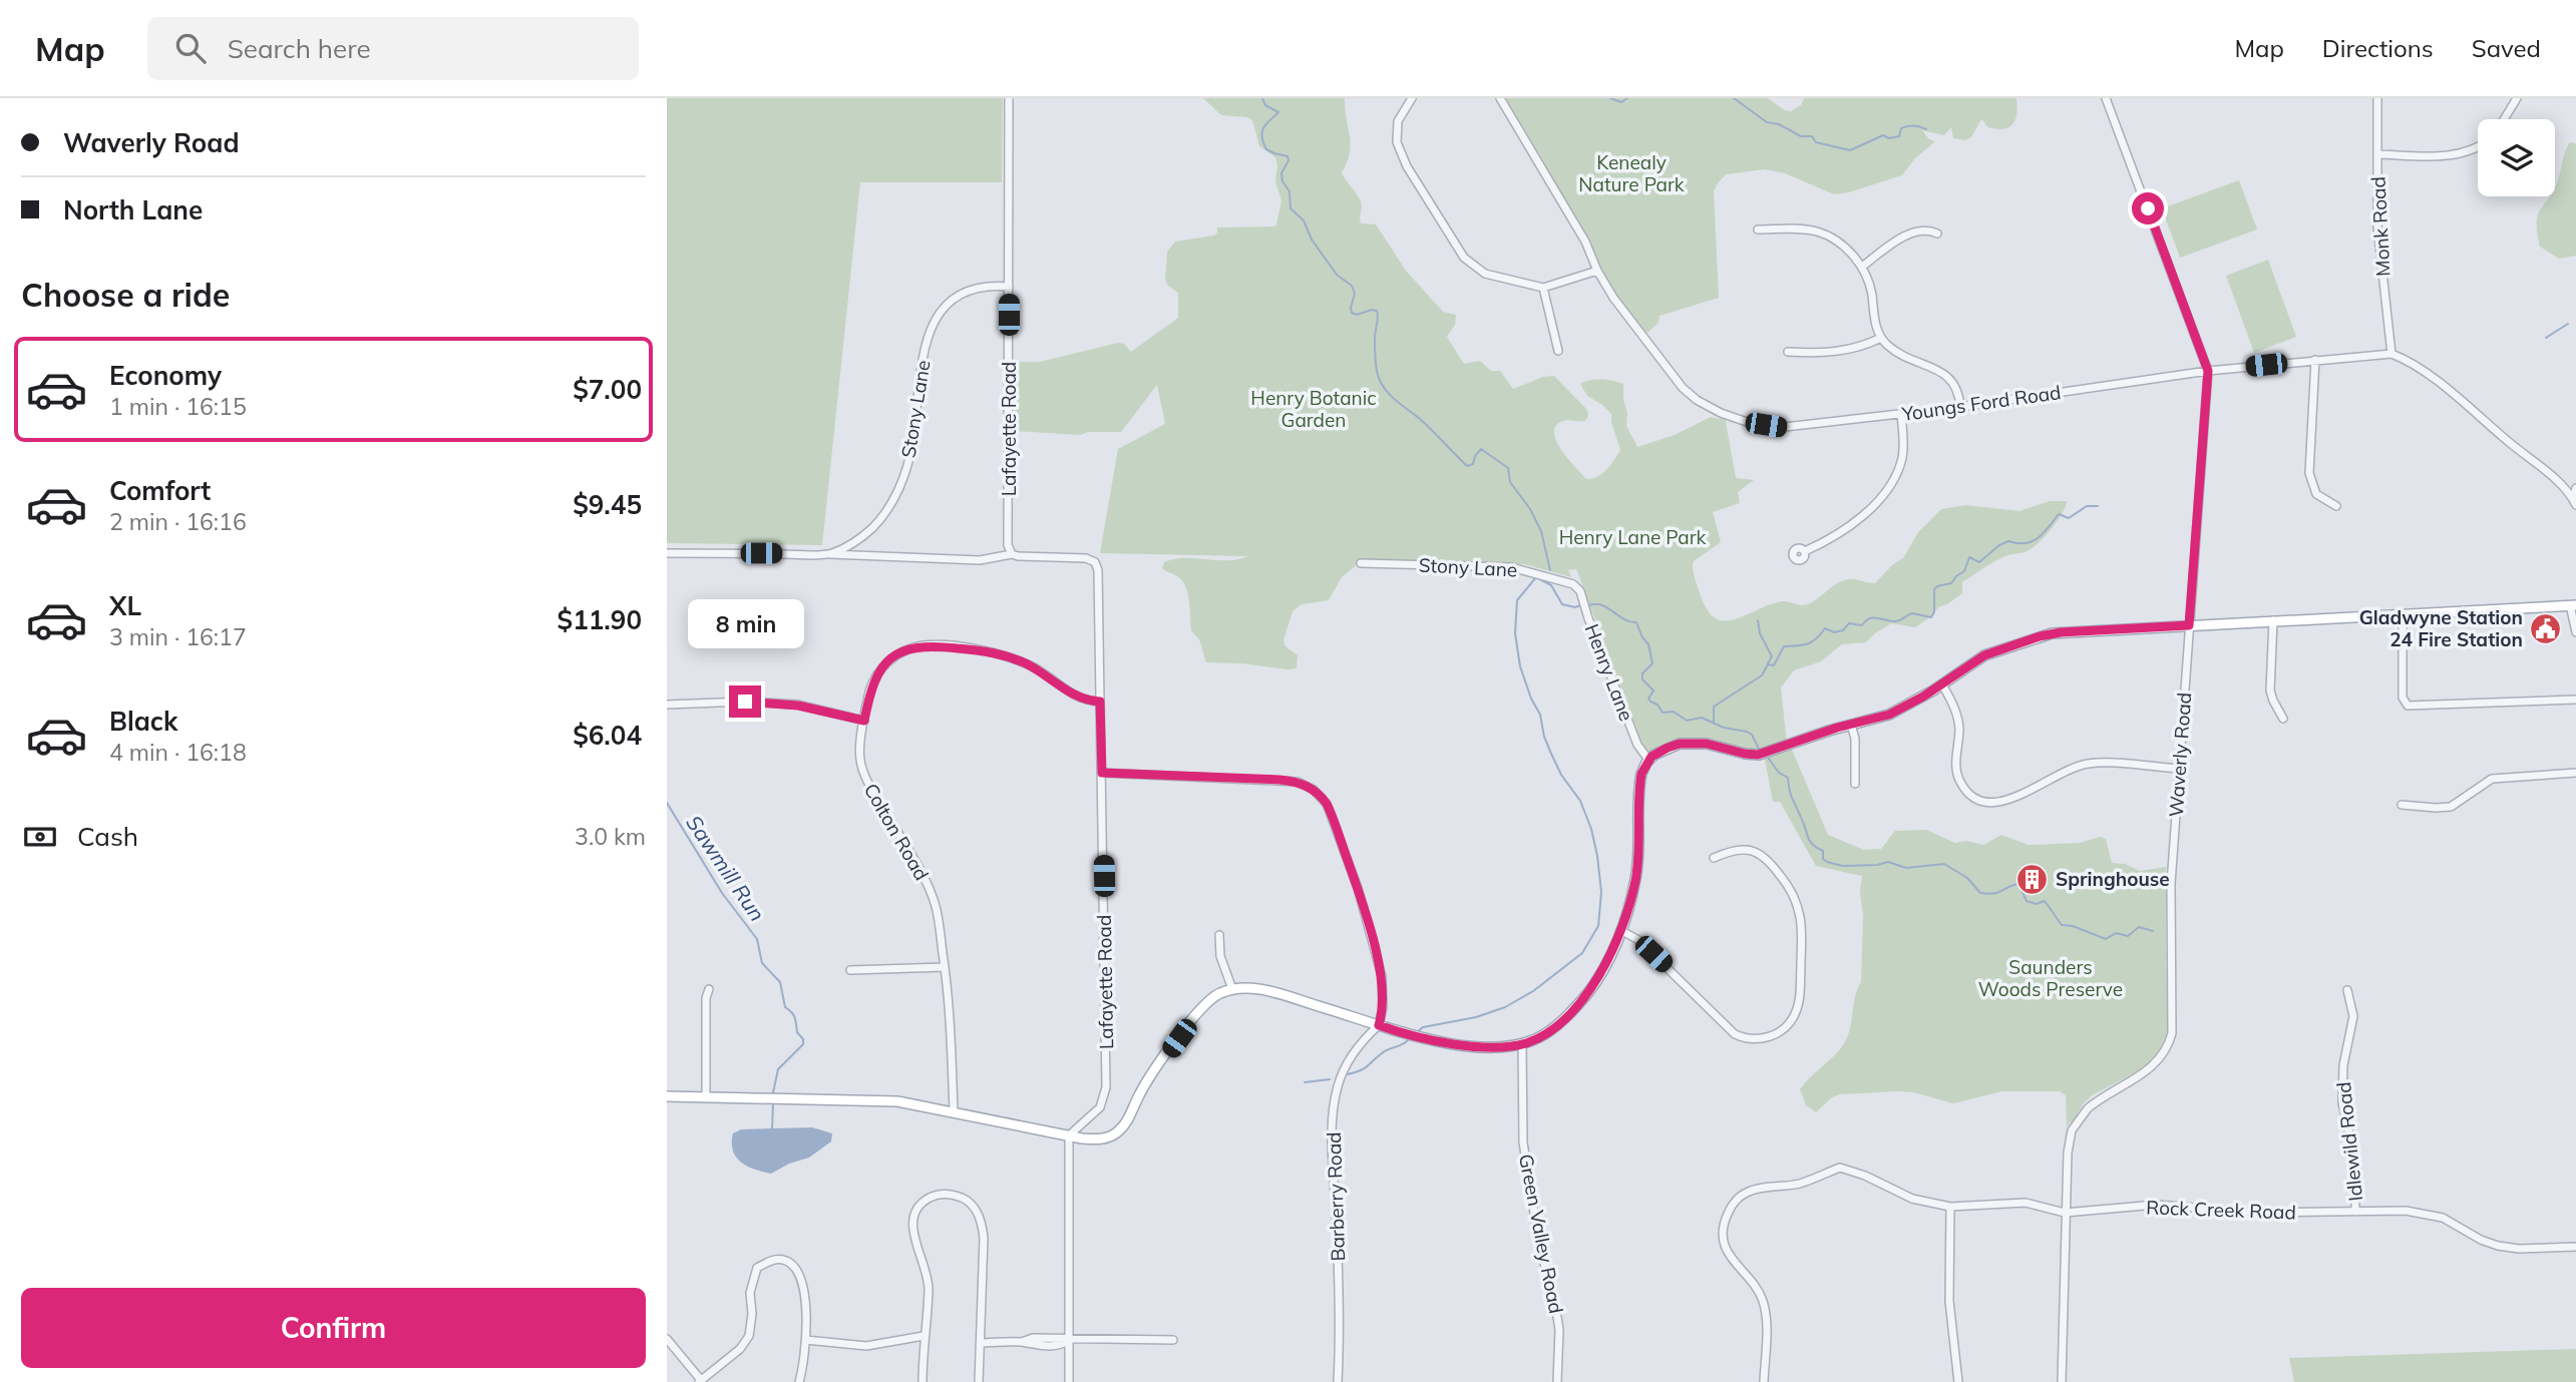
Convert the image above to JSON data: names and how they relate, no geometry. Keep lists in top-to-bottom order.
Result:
{
  "streets": {
    "street": [
      "Monk Road",
      "Youngs Ford Road",
      "Stony Lane",
      "Lafayette Road",
      "Henry Lane",
      "Waverly Road",
      "Colton Road",
      "Idlewild Road",
      "Barberry Road",
      "Rock Creek Road",
      "Green Valley Road"
    ]
  },
  "crossings": [
    ["Monk Road", "Youngs Ford Road"],
    ["Youngs Ford Road", "Waverly Road"],
    ["Stony Lane", "Lafayette Road"],
    ["Stony Lane", "Henry Lane"],
    ["Lafayette Road", "Colton Road"],
    ["Waverly Road", "Rock Creek Road"],
    ["Idlewild Road", "Rock Creek Road"]
  ],
  "water": ["Sawmill Run"],
  "parks": [
    "Kenealy Nature Park",
    "Henry Botanic Garden",
    "Henry Lane Park",
    "Saunders Woods Preserve"
  ],
  "places": {
    "public building": ["Gladwyne Station 24 Fire Station"],
    "building": ["Springhouse"]
  },
  "page": {
    "header": "Map",
    "search": "Search here",
    "nav": ["Map", "Directions", "Saved"],
    "banner": ["Waverly Road", "North Lane"],
    "heading": "Choose a ride",
    "list": [
      {
        "name": "Economy",
        "note": "1 min · 16:15",
        "value": "$7.00"
      },
      {
        "name": "Comfort",
        "note": "2 min · 16:16",
        "value": "$9.45"
      },
      {
        "name": "XL",
        "note": "3 min · 16:17",
        "value": "$11.90"
      },
      {
        "name": "Black",
        "note": "4 min · 16:18",
        "value": "$6.04"
      }
    ],
    "bubble": "8 min",
    "pay": ["Cash", "3.0 km"],
    "buttons": "Confirm"
  }
}
